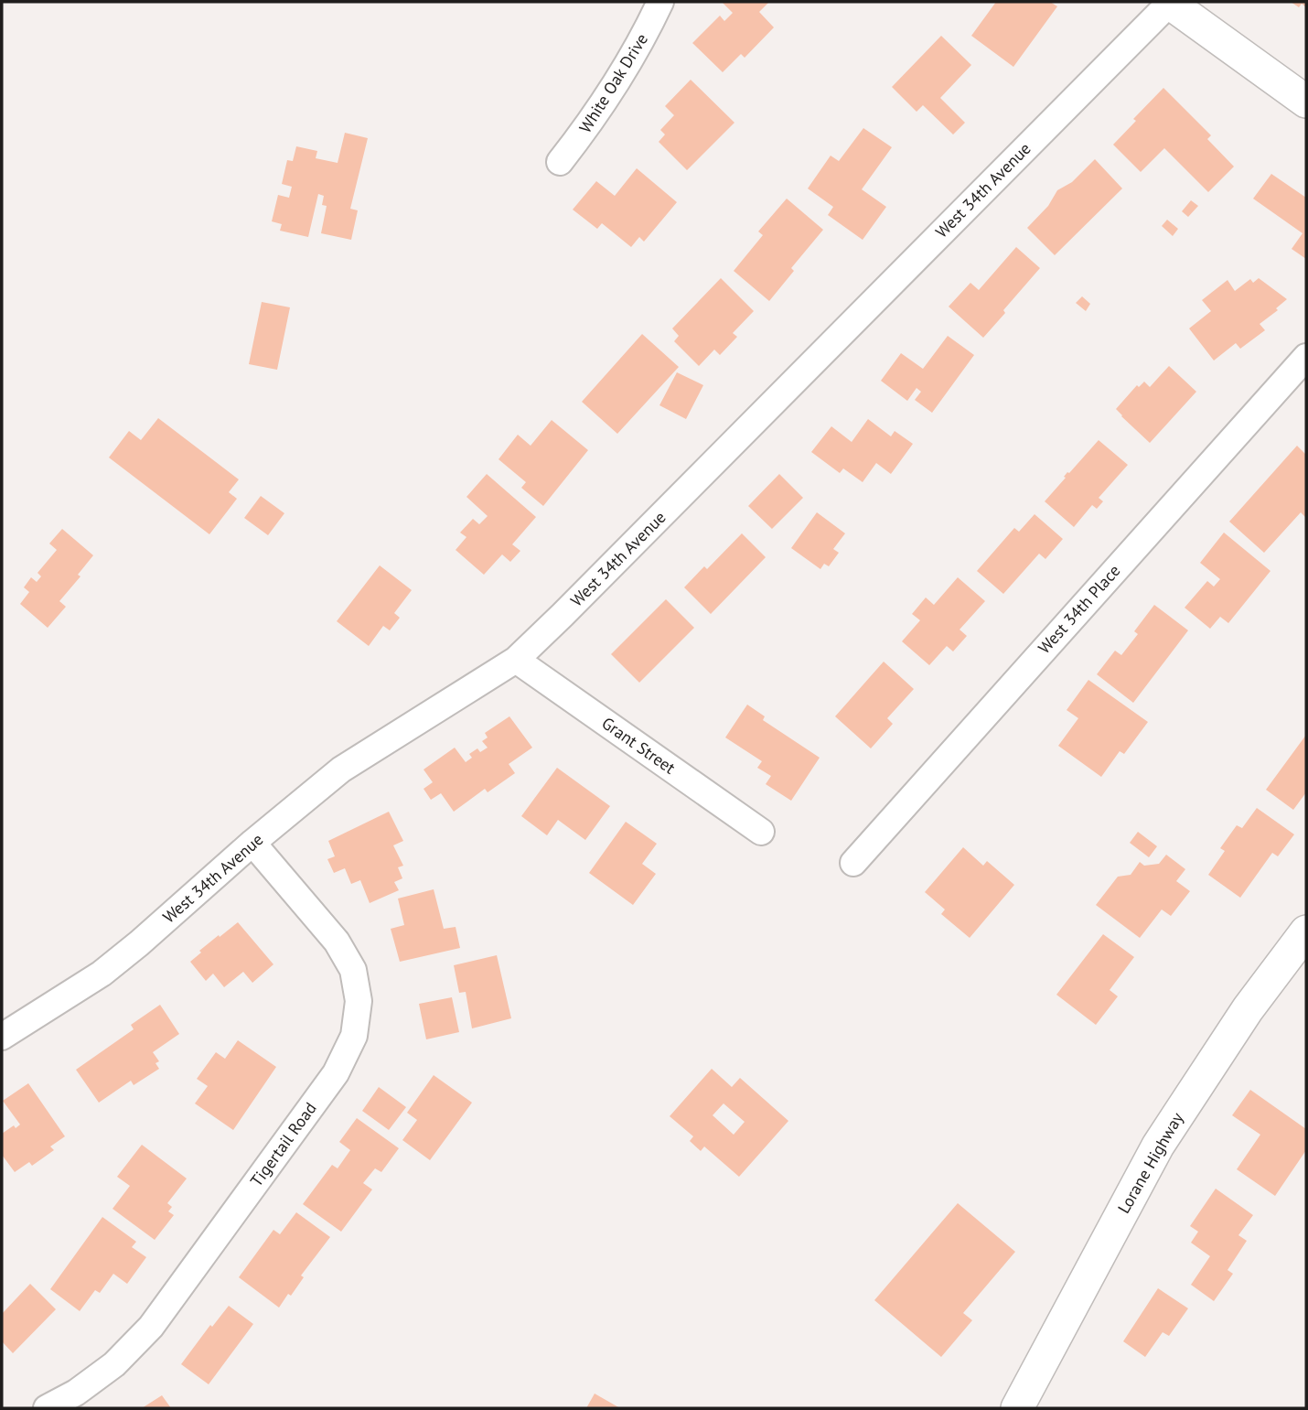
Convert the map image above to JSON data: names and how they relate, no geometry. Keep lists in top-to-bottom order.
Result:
{
  "streets": {
    "street": [
      "White Oak Drive",
      "West 34th Avenue",
      "West 34th Place",
      "Grant Street",
      "Tigertail Road",
      "Lorane Highway"
    ]
  },
  "crossings": [
    ["West 34th Avenue", "Grant Street"],
    ["West 34th Avenue", "Tigertail Road"]
  ]
}
